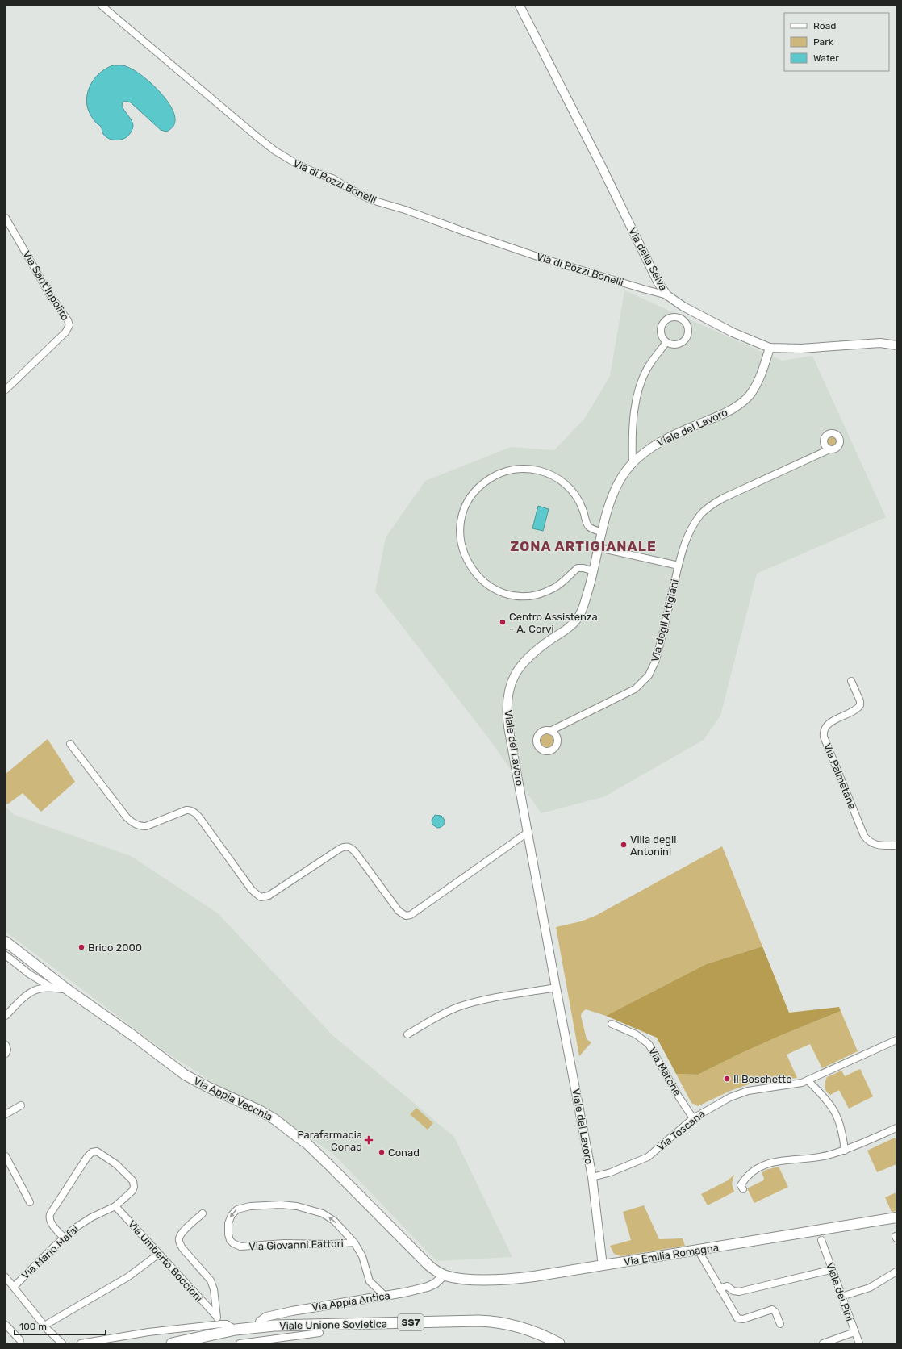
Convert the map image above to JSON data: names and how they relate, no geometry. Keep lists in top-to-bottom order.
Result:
{
  "streets": {
    "main road": [
      "Via Appia Vecchia",
      "Via Emilia Romagna",
      "SS7",
      "Viale Unione Sovietica"
    ],
    "street": [
      "Via di Pozzi Bonelli",
      "Via della Selva",
      "Via Sant'Ippolito",
      "Viale del Lavoro",
      "Via degli Artigiani",
      "Via Palmetane",
      "Via Marche",
      "Via Toscana",
      "Via Giovanni Fattori",
      "Via Mario Mafai",
      "Via Umberto Boccioni",
      "Viale dei Pini",
      "Via Appia Antica"
    ]
  },
  "crossings": [
    ["Via di Pozzi Bonelli", "Via della Selva"],
    ["Via della Selva", "Viale del Lavoro"],
    ["Viale del Lavoro", "Via degli Artigiani"],
    ["Viale del Lavoro", "Via Toscana"],
    ["Viale del Lavoro", "Via Emilia Romagna"],
    ["Via Marche", "Via Toscana"],
    ["Via Appia Vecchia", "Via Emilia Romagna"],
    ["Via Appia Vecchia", "Via Appia Antica"],
    ["Via Giovanni Fattori", "Via Appia Antica"],
    ["Via Mario Mafai", "Via Umberto Boccioni"],
    ["Via Emilia Romagna", "Via Appia Antica"],
    ["Via Appia Antica", "SS7"],
    ["Via Appia Antica", "Viale Unione Sovietica"],
    ["SS7", "Viale Unione Sovietica"]
  ],
  "districts": ["ZONA ARTIGIANALE"],
  "places": {
    "other": [
      "Centro Assistenza - A. Corvi",
      "Villa degli Antonini",
      "Brico 2000",
      "Il Boschetto",
      "Conad"
    ],
    "health": ["Parafarmacia Conad"]
  },
  "legend": ["Road", "Park", "Water"],
  "scale_bar": "100 m"
}
